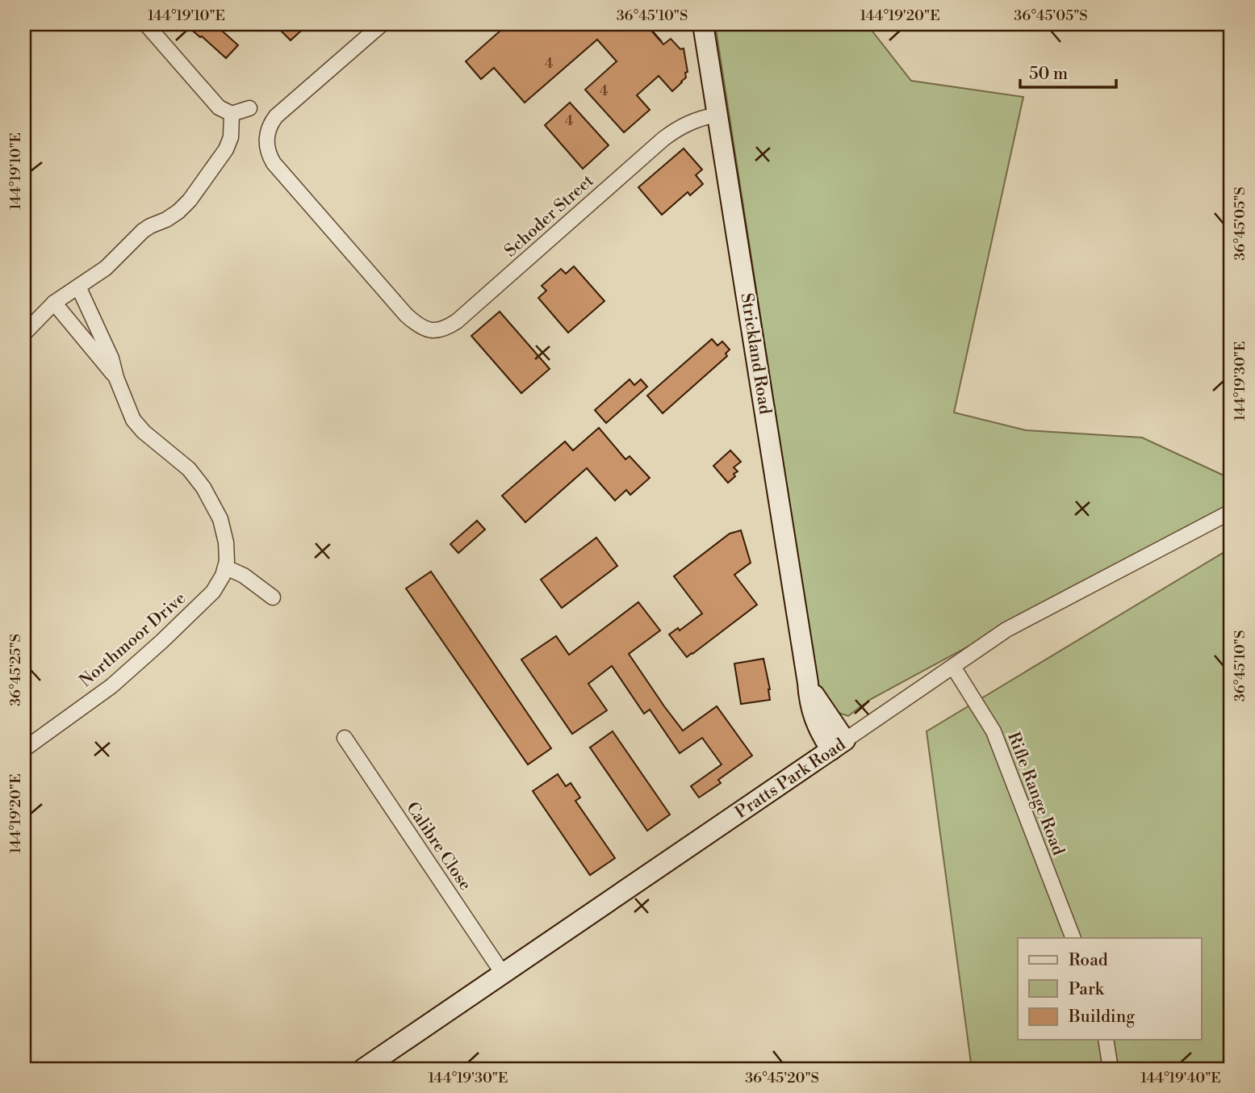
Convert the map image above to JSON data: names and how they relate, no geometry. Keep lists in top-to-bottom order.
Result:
{
  "streets": {
    "street": [
      "Schoder Street",
      "Strickland Road",
      "Northmoor Drive",
      "Pratts Park Road",
      "Rifle Range Road",
      "Calibre Close"
    ]
  },
  "crossings": [
    ["Schoder Street", "Strickland Road"],
    ["Strickland Road", "Pratts Park Road"],
    ["Pratts Park Road", "Rifle Range Road"],
    ["Pratts Park Road", "Calibre Close"]
  ],
  "house_numbers": ["4", "4", "4"],
  "legend": ["Road", "Park", "Building"],
  "scale_bar": "50 m",
  "coordinates": [
    "144°19'10\"E",
    "36°45'10\"S",
    "144°19'20\"E",
    "36°45'05\"S",
    "144°19'30\"E",
    "36°45'25\"S",
    "36°45'20\"S",
    "144°19'40\"E"
  ]
}
